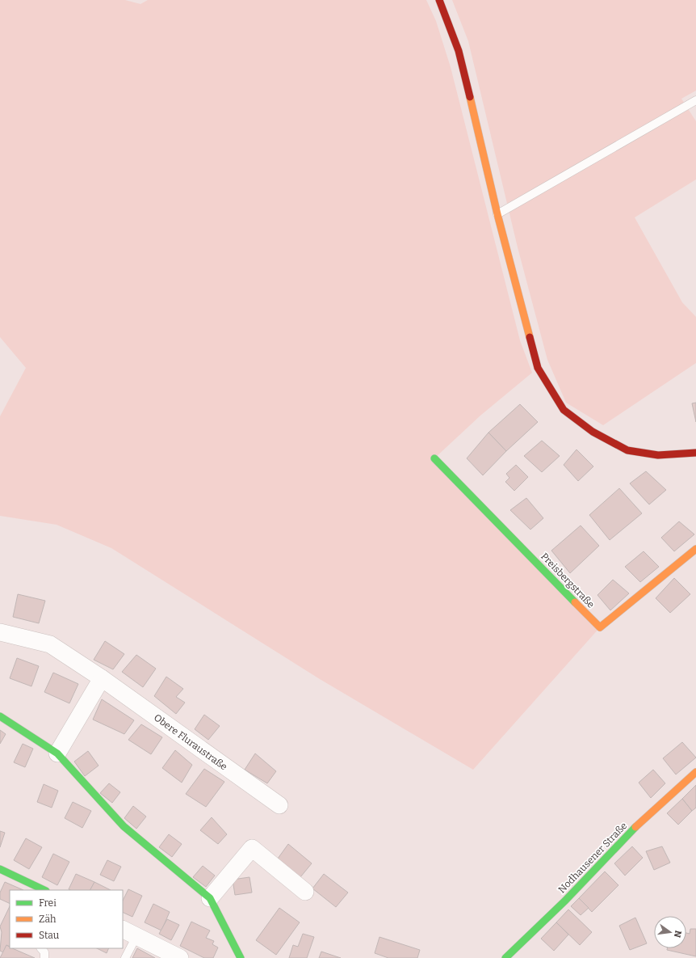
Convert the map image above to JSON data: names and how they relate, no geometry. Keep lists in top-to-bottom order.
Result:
{
  "streets": {
    "street": ["Preisbergstraße", "Obere Fluraustraße", "Nodhausener Straße"]
  },
  "legend": ["Frei", "Zäh", "Stau"],
  "north": "right"
}
